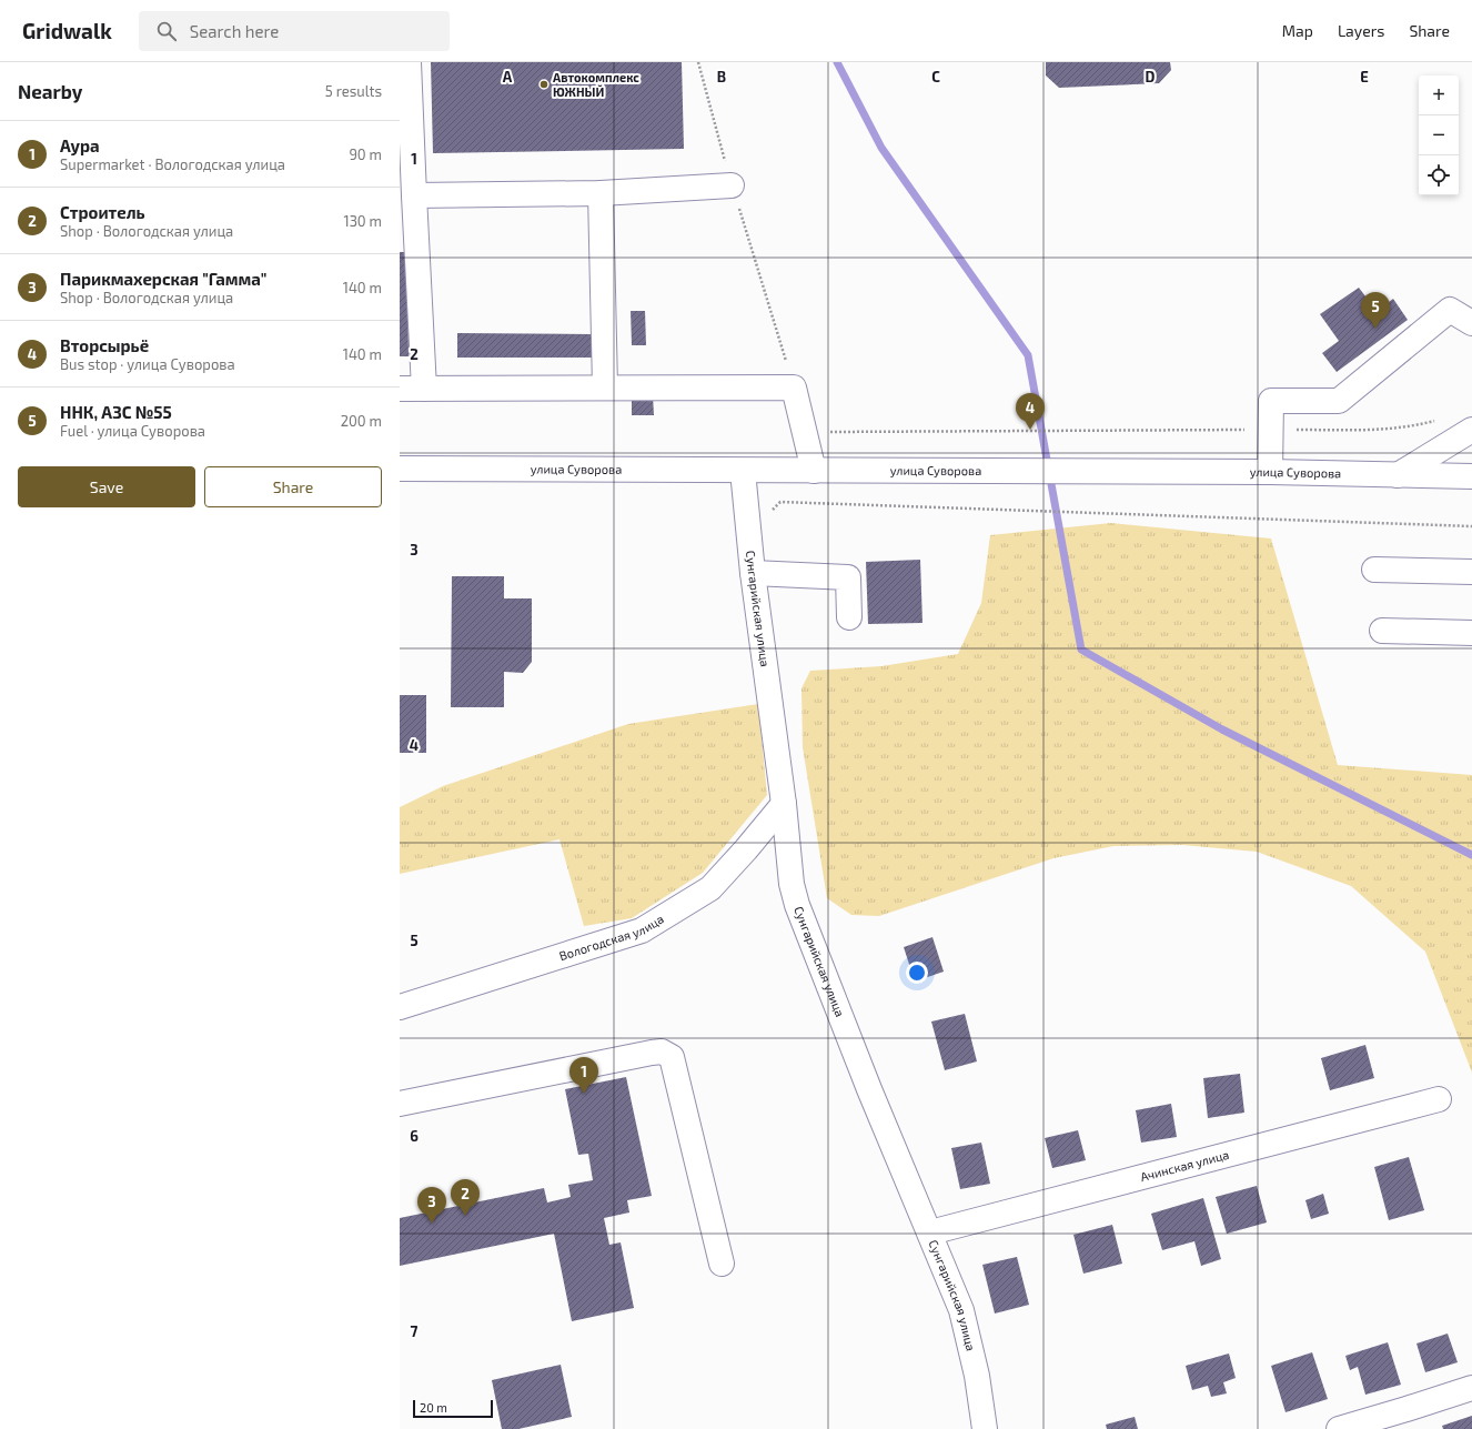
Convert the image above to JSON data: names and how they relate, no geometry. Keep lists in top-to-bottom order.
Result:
{
  "streets": {
    "street": [
      "улица Суворова",
      "Сунгарийская улица",
      "Вологодская улица",
      "Ачинская улица"
    ]
  },
  "crossings": [
    ["улица Суворова", "Сунгарийская улица"],
    ["Сунгарийская улица", "Вологодская улица"],
    ["Сунгарийская улица", "Ачинская улица"]
  ],
  "places": ["Автокомплекс ЮЖНЫЙ"],
  "scale_bar": "20 m",
  "page": {
    "header": "Gridwalk",
    "search": "Search here",
    "nav": ["Map", "Layers", "Share"],
    "heading": ["Nearby", "5 results"],
    "map_buttons": ["+", "−"],
    "list": [
      {
        "mark": "1",
        "name": "Аура",
        "note": "Supermarket · Вологодская улица",
        "value": "90 m"
      },
      {
        "mark": "2",
        "name": "Строитель",
        "note": "Shop · Вологодская улица",
        "value": "130 m"
      },
      {
        "mark": "3",
        "name": "Парикмахерская \"Гамма\"",
        "note": "Shop · Вологодская улица",
        "value": "140 m"
      },
      {
        "mark": "4",
        "name": "Вторсырьё",
        "note": "Bus stop · улица Суворова",
        "value": "140 m"
      },
      {
        "mark": "5",
        "name": "ННК, АЗС №55",
        "note": "Fuel · улица Суворова",
        "value": "200 m"
      }
    ],
    "pins": [
      "5",
      "4",
      "1",
      "2",
      "3"
    ],
    "buttons": ["Save", "Share"],
    "scale": "20 m"
  },
  "grid": {
    "columns": [
      "A",
      "B",
      "C",
      "D",
      "E"
    ],
    "rows": [
      "1",
      "2",
      "3",
      "4",
      "5",
      "6",
      "7"
    ]
  }
}
